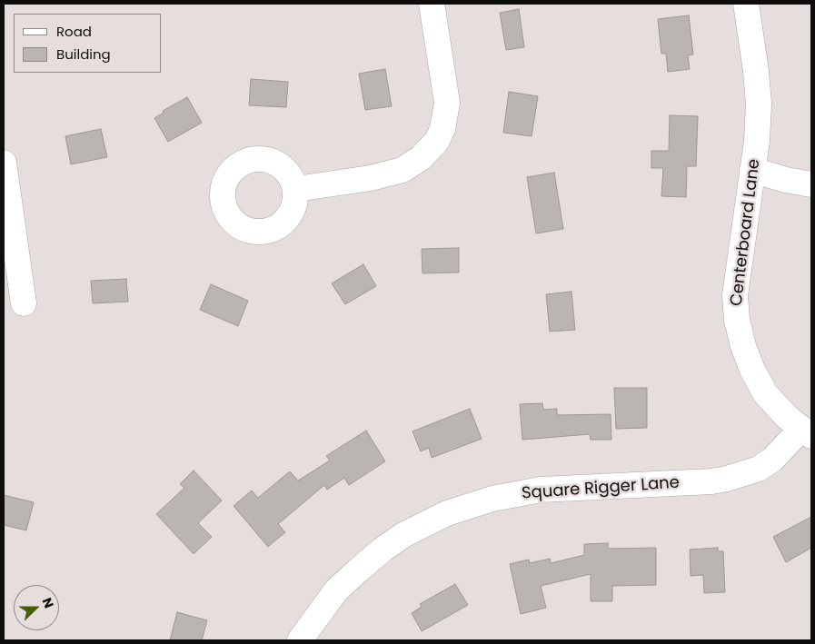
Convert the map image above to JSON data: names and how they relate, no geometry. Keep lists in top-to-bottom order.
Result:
{
  "streets": {
    "street": ["Centerboard Lane", "Square Rigger Lane"]
  },
  "crossings": [
    ["Centerboard Lane", "Square Rigger Lane"]
  ],
  "legend": ["Road", "Building"],
  "north": "right"
}
